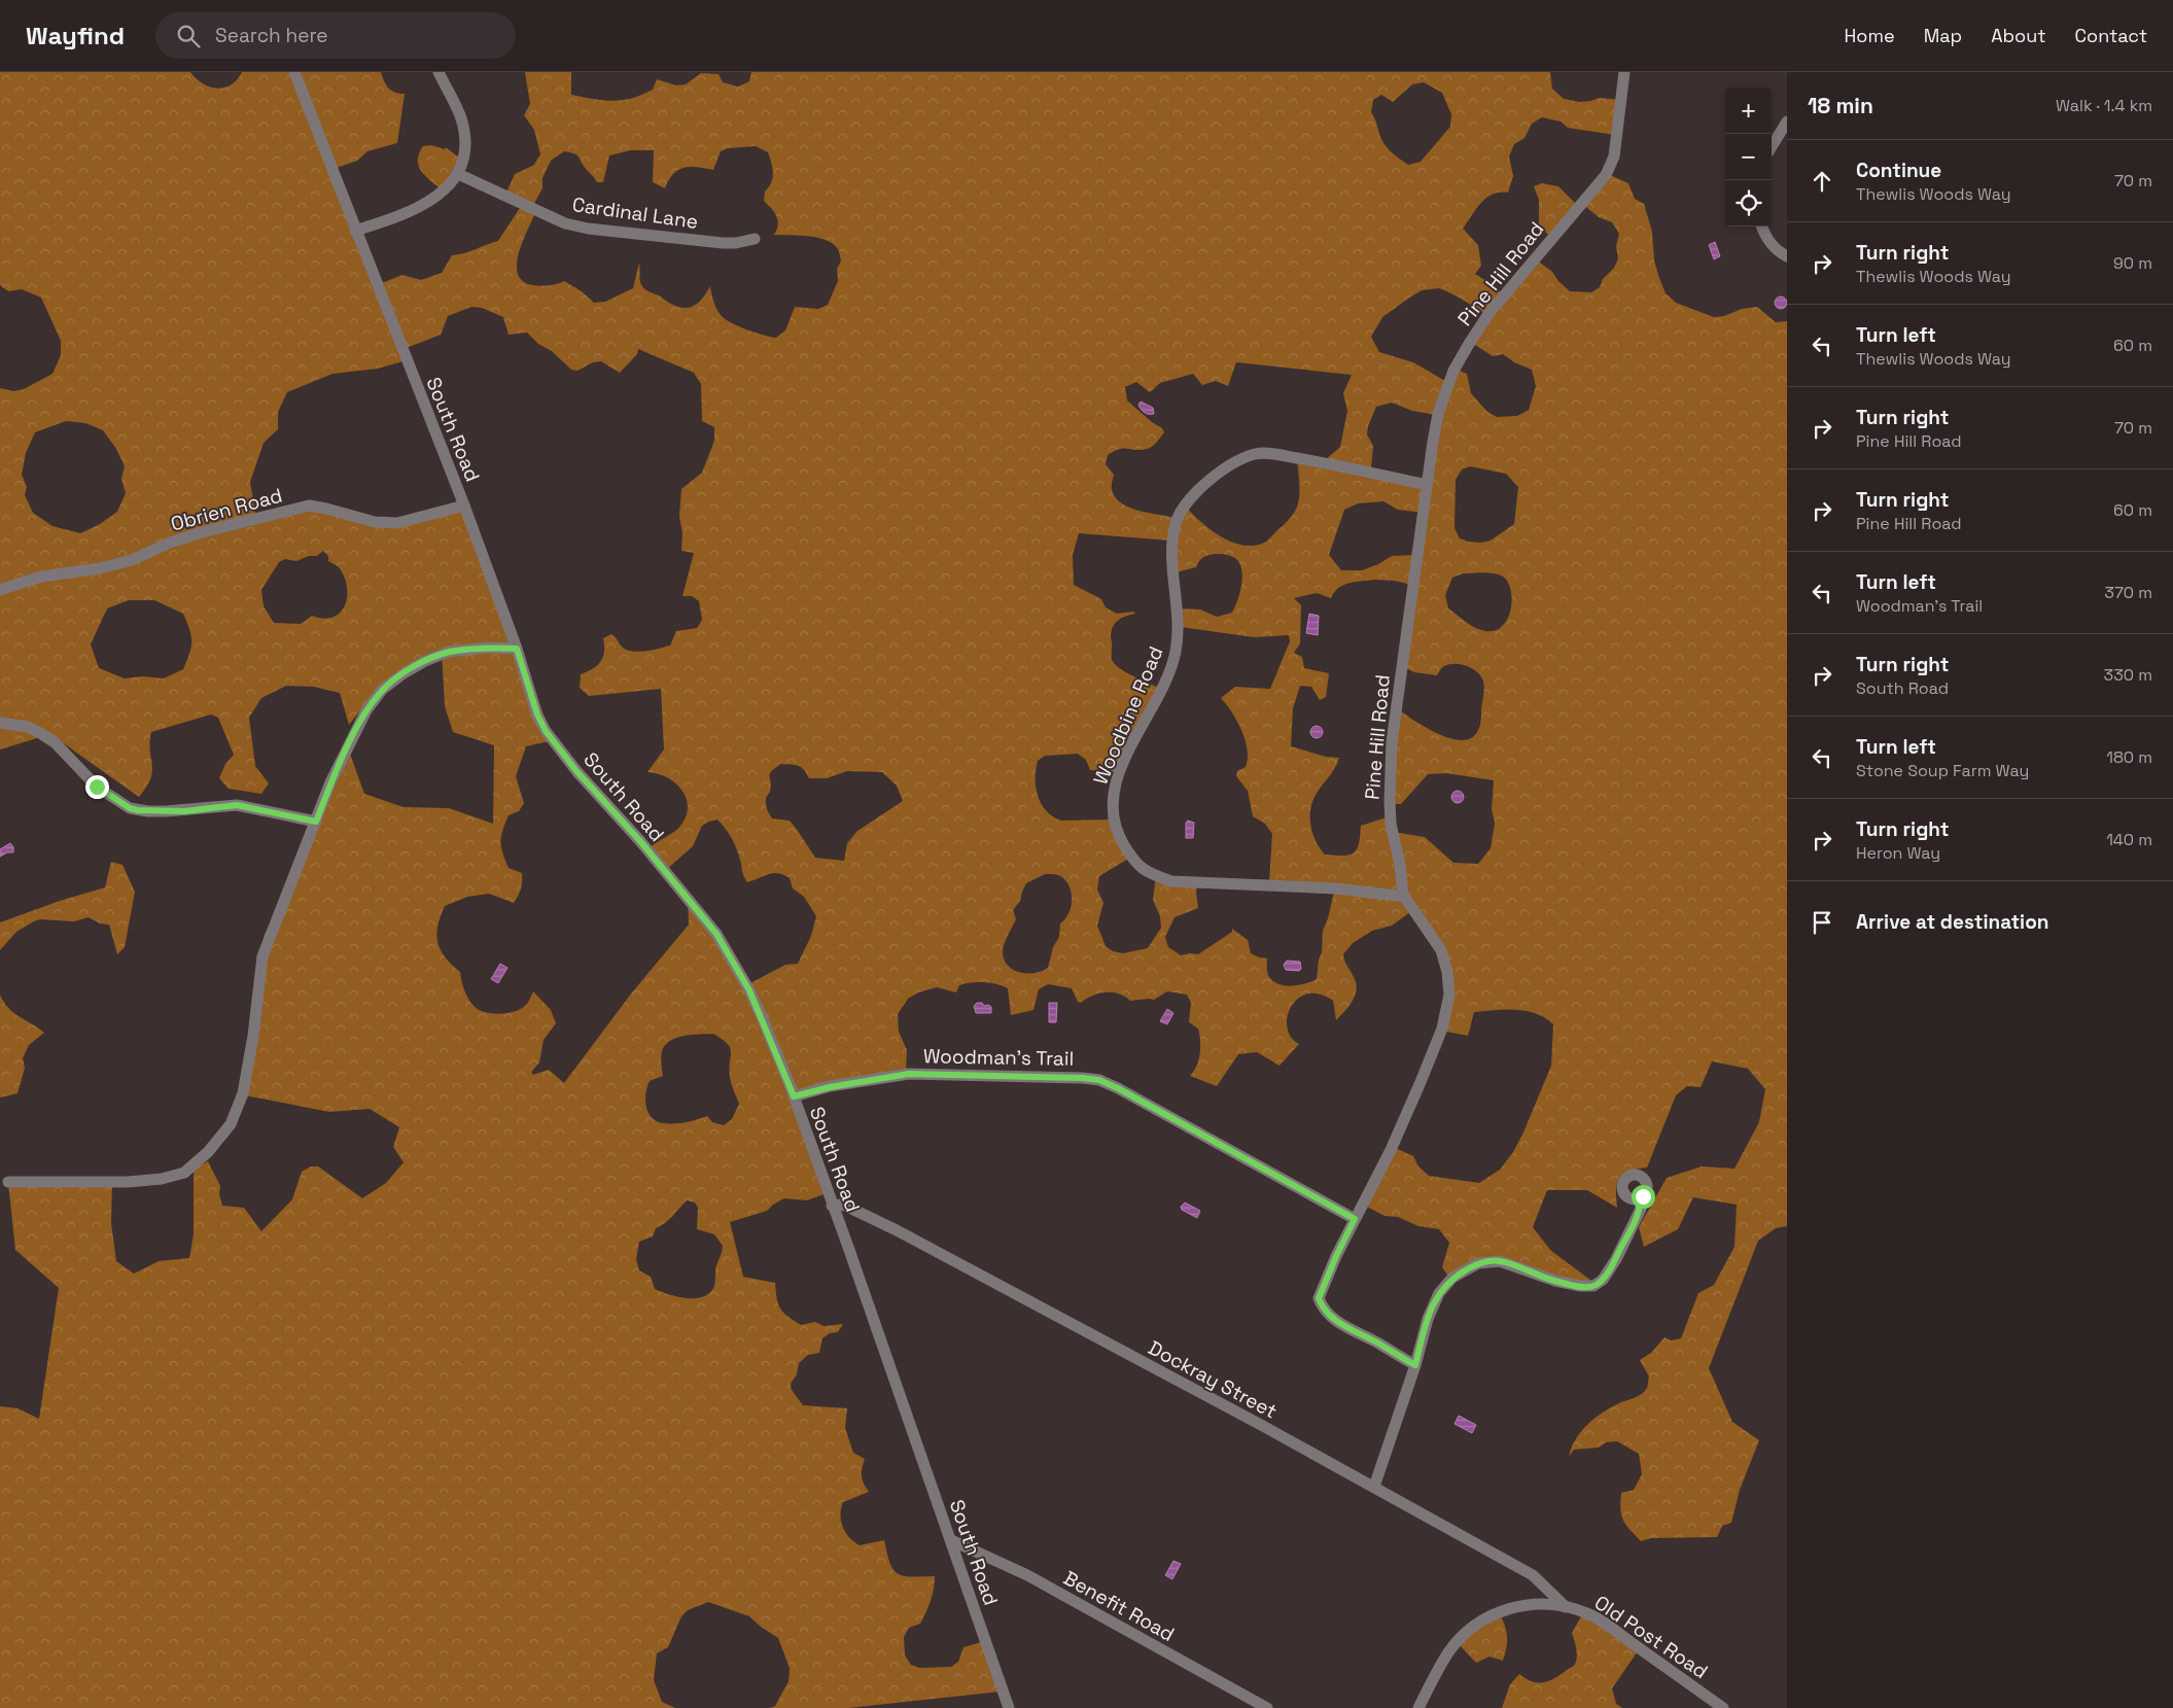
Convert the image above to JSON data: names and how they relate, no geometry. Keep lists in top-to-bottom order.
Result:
{
  "streets": {
    "street": [
      "Cardinal Lane",
      "Pine Hill Road",
      "South Road",
      "Obrien Road",
      "Woodbine Road",
      "Woodman's Trail",
      "Dockray Street",
      "Benefit Road",
      "Old Post Road"
    ]
  },
  "crossings": [
    ["Pine Hill Road", "Woodbine Road"],
    ["Pine Hill Road", "Woodman's Trail"],
    ["South Road", "Obrien Road"],
    ["South Road", "Woodman's Trail"],
    ["South Road", "Dockray Street"],
    ["South Road", "Benefit Road"],
    ["Dockray Street", "Old Post Road"]
  ],
  "page": {
    "header": "Wayfind",
    "search": "Search here",
    "nav": [
      "Home",
      "Map",
      "About",
      "Contact"
    ],
    "heading": ["18 min", "Walk · 1.4 km"],
    "map_buttons": ["+", "−"],
    "list": [
      ["Continue", "Thewlis Woods Way", "70 m"],
      ["Turn right", "Thewlis Woods Way", "90 m"],
      ["Turn left", "Thewlis Woods Way", "60 m"],
      ["Turn right", "Pine Hill Road", "70 m"],
      ["Turn right", "Pine Hill Road", "60 m"],
      ["Turn left", "Woodman's Trail", "370 m"],
      ["Turn right", "South Road", "330 m"],
      ["Turn left", "Stone Soup Farm Way", "180 m"],
      ["Turn right", "Heron Way", "140 m"],
      "Arrive at destination"
    ]
  }
}
